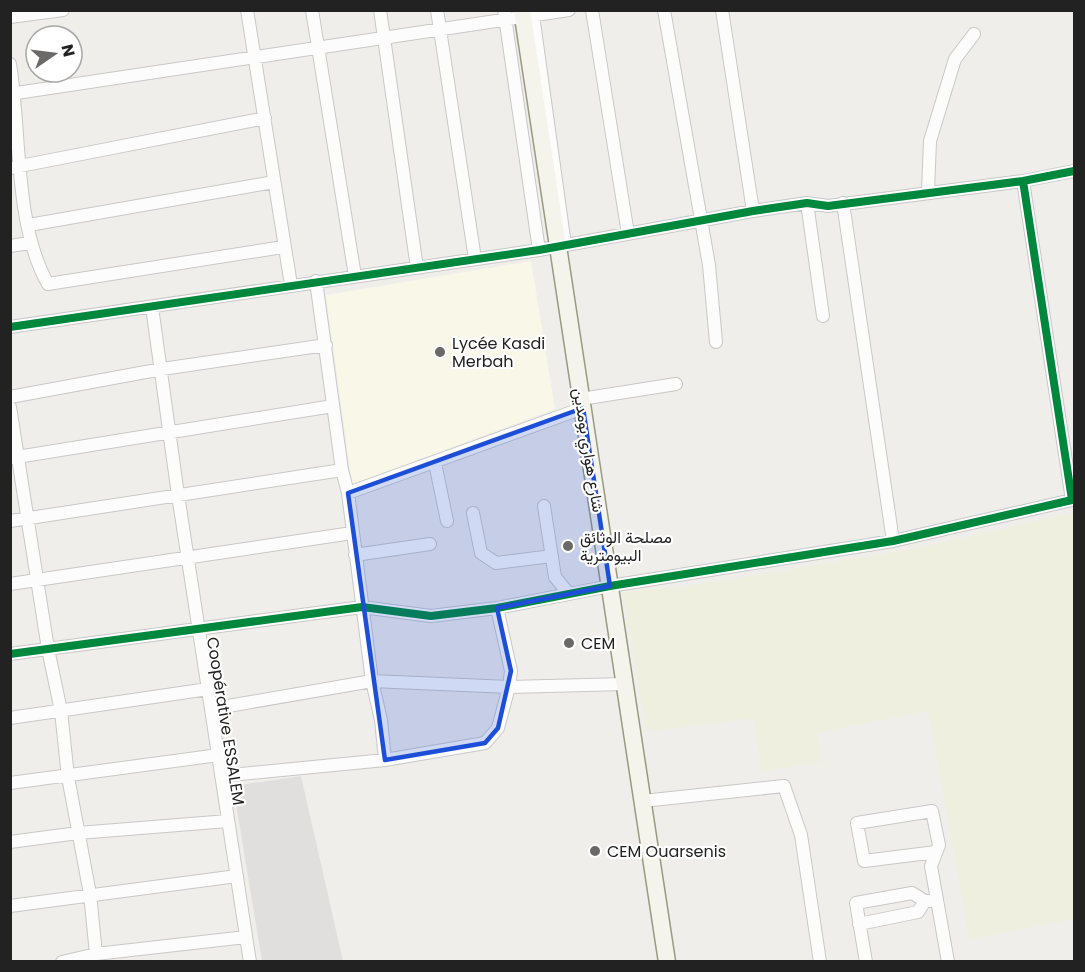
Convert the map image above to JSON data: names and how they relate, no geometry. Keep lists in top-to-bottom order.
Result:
{
  "streets": {
    "main road": ["شارع هواري بومدين"],
    "street": ["Coopérative ESSALEM"]
  },
  "places": [
    "Lycée Kasdi Merbah",
    "مصلحة الوثائق البيومترية",
    "CEM",
    "CEM Ouarsenis"
  ],
  "north": "right"
}
